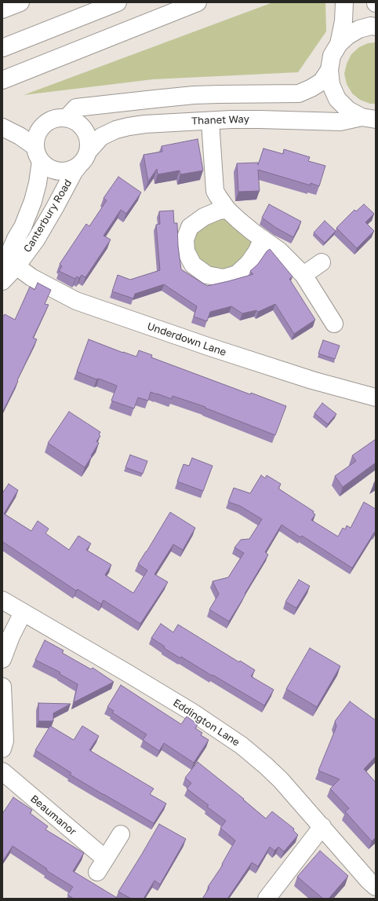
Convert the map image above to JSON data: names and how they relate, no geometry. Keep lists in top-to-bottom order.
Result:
{
  "streets": {
    "main road": [
      "Thanet Way",
      "Canterbury Road",
      "Underdown Lane",
      "Eddington Lane",
      "Beaumanor"
    ]
  },
  "crossings": [
    ["Thanet Way", "Canterbury Road"],
    ["Canterbury Road", "Underdown Lane"]
  ]
}
